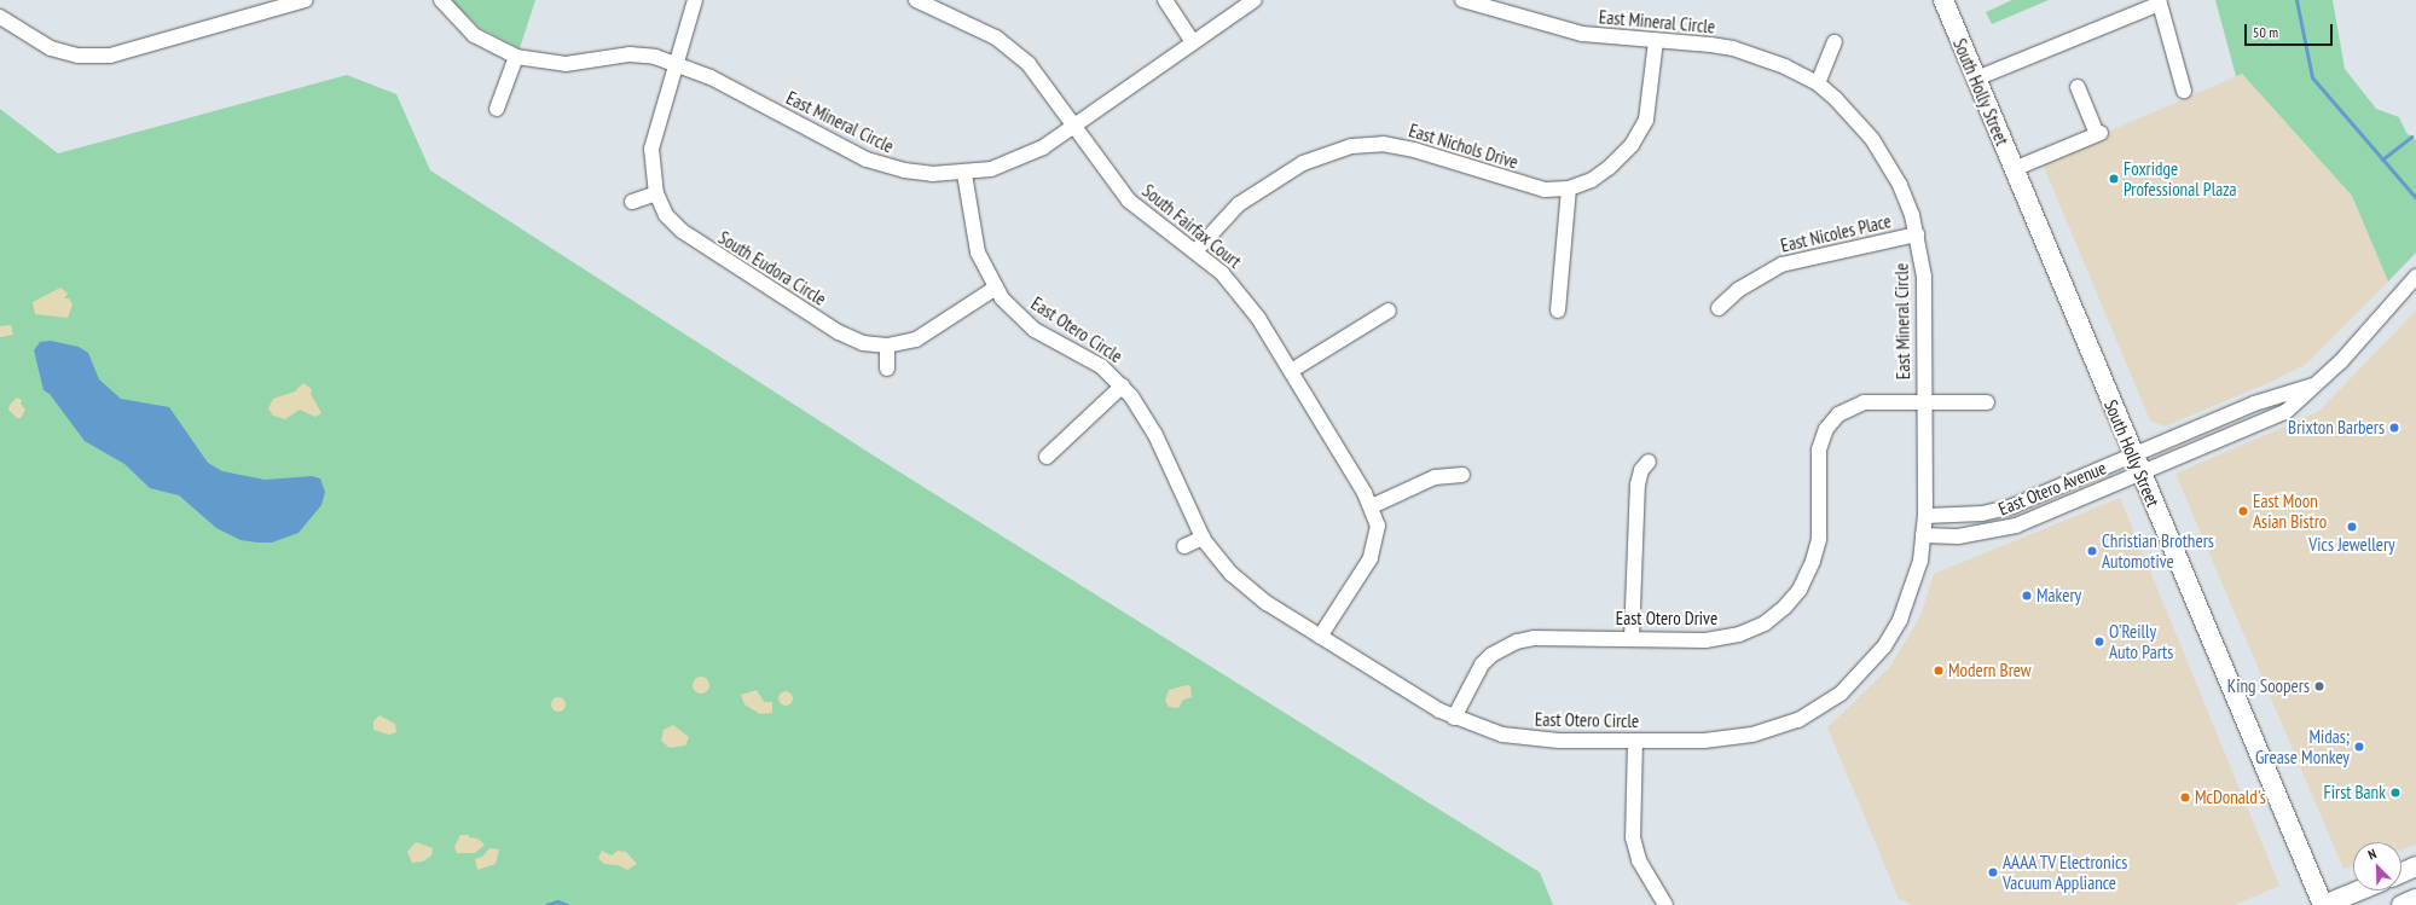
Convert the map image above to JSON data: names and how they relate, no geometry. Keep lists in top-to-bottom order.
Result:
{
  "streets": {
    "main road": ["South Holly Street"],
    "street": [
      "East Mineral Circle",
      "East Nichols Drive",
      "South Fairfax Court",
      "East Nicoles Place",
      "South Eudora Circle",
      "East Otero Circle",
      "East Otero Avenue",
      "East Otero Drive"
    ]
  },
  "crossings": [
    ["East Mineral Circle", "East Nichols Drive"],
    ["East Mineral Circle", "South Fairfax Court"],
    ["East Mineral Circle", "East Nicoles Place"],
    ["East Mineral Circle", "South Eudora Circle"],
    ["East Mineral Circle", "East Otero Circle"],
    ["East Mineral Circle", "East Otero Avenue"],
    ["East Mineral Circle", "East Otero Drive"],
    ["South Holly Street", "East Otero Avenue"],
    ["East Nichols Drive", "South Fairfax Court"],
    ["South Fairfax Court", "East Otero Circle"],
    ["South Eudora Circle", "East Otero Circle"],
    ["East Otero Circle", "East Otero Avenue"],
    ["East Otero Circle", "East Otero Drive"]
  ],
  "places": [
    "Foxridge Professional Plaza",
    "Brixton Barbers",
    "East Moon Asian Bistro",
    "Vics Jewellery",
    "Christian Brothers Automotive",
    "Makery",
    "O'Reilly Auto Parts",
    "Modern Brew",
    "King Soopers",
    "Midas; Grease Monkey",
    "First Bank",
    "McDonald's",
    "AAAA TV Electronics Vacuum Appliance"
  ],
  "scale_bar": "50 m",
  "north": "top left"
}
